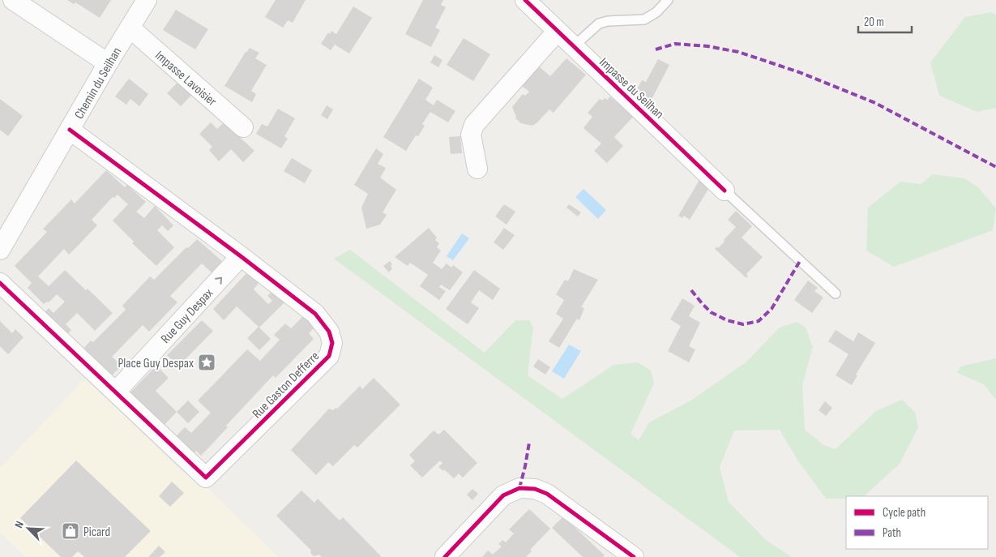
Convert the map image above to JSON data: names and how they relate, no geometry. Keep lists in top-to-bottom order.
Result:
{
  "streets": {
    "street": [
      "Impasse Lavoisier",
      "Chemin du Seilhan",
      "Impasse du Seilhan",
      "Rue Guy Despax",
      "Rue Gaston Defferre"
    ]
  },
  "crossings": [
    ["Impasse Lavoisier", "Chemin du Seilhan"],
    ["Chemin du Seilhan", "Rue Gaston Defferre"],
    ["Rue Guy Despax", "Rue Gaston Defferre"]
  ],
  "one_way": ["Rue Guy Despax"],
  "places": {
    "place": ["Place Guy Despax"],
    "shop": ["Picard"]
  },
  "legend": ["Cycle path", "Path"],
  "scale_bar": "20 m",
  "north": "top left"
}
